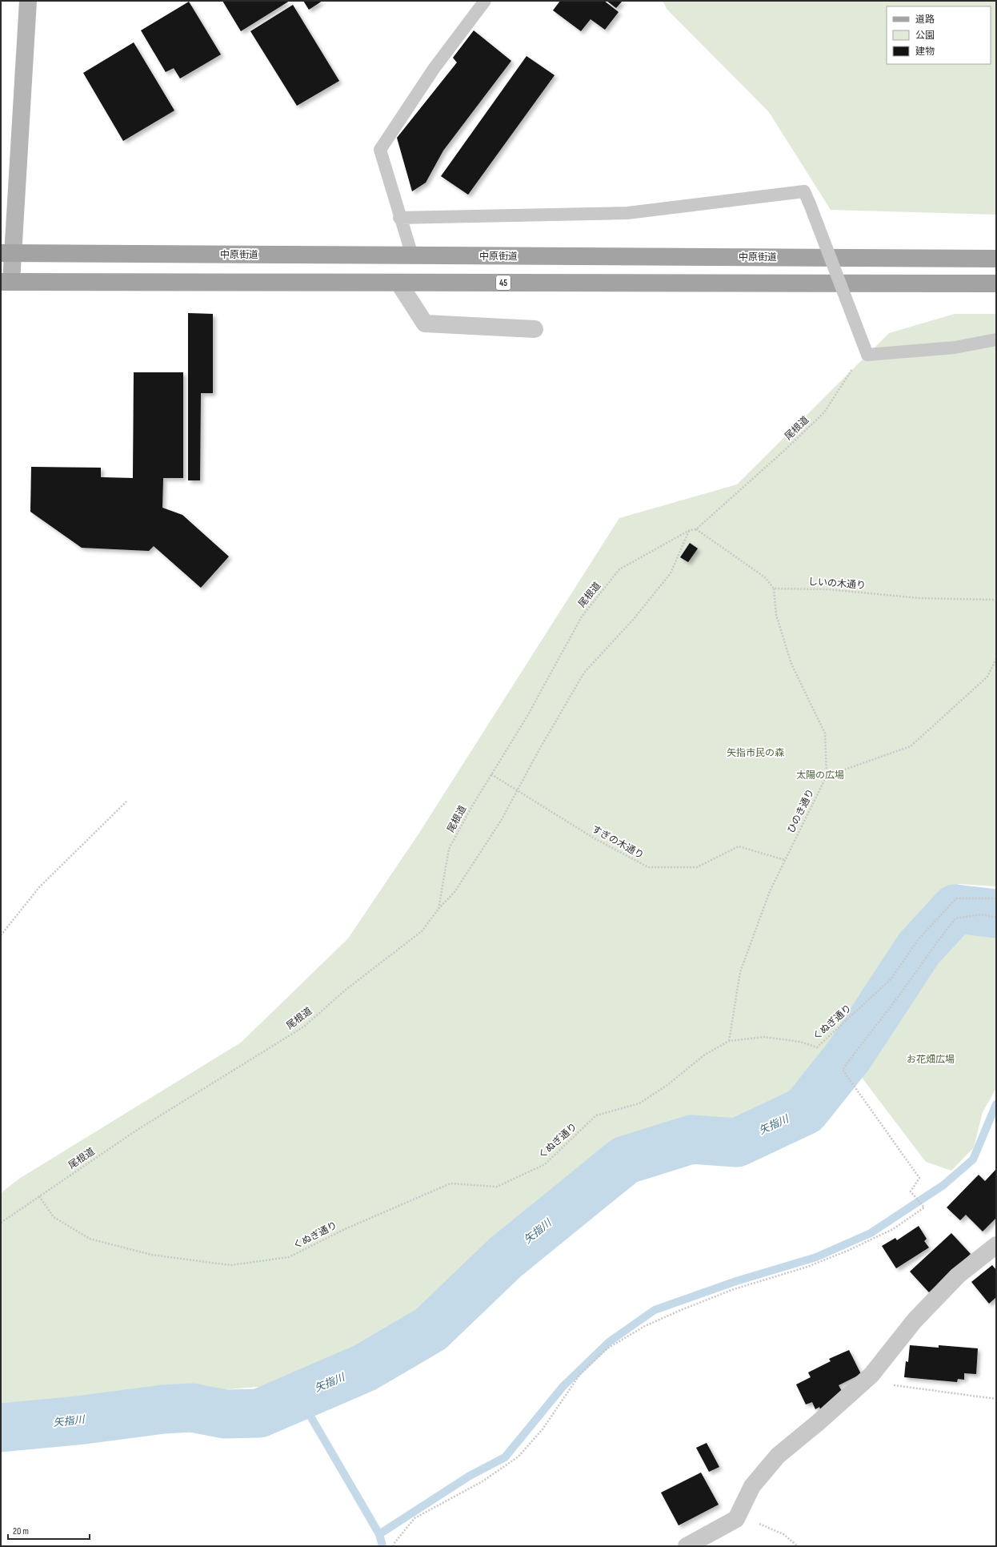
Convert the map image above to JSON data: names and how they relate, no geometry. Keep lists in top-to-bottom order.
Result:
{
  "streets": {
    "main road": ["中原街道", "45"],
    "path": [
      "尾根道",
      "しいの木通り",
      "ひのき通り",
      "すぎの木通り",
      "くぬぎ通り"
    ]
  },
  "crossings": [
    ["尾根道", "すぎの木通り"],
    ["尾根道", "くぬぎ通り"],
    ["しいの木通り", "ひのき通り"],
    ["ひのき通り", "すぎの木通り"],
    ["ひのき通り", "くぬぎ通り"]
  ],
  "water": ["矢指川"],
  "parks": ["矢指市民の森", "太陽の広場", "お花畑広場"],
  "legend": ["道路", "公園", "建物"],
  "scale_bar": "20 m"
}
